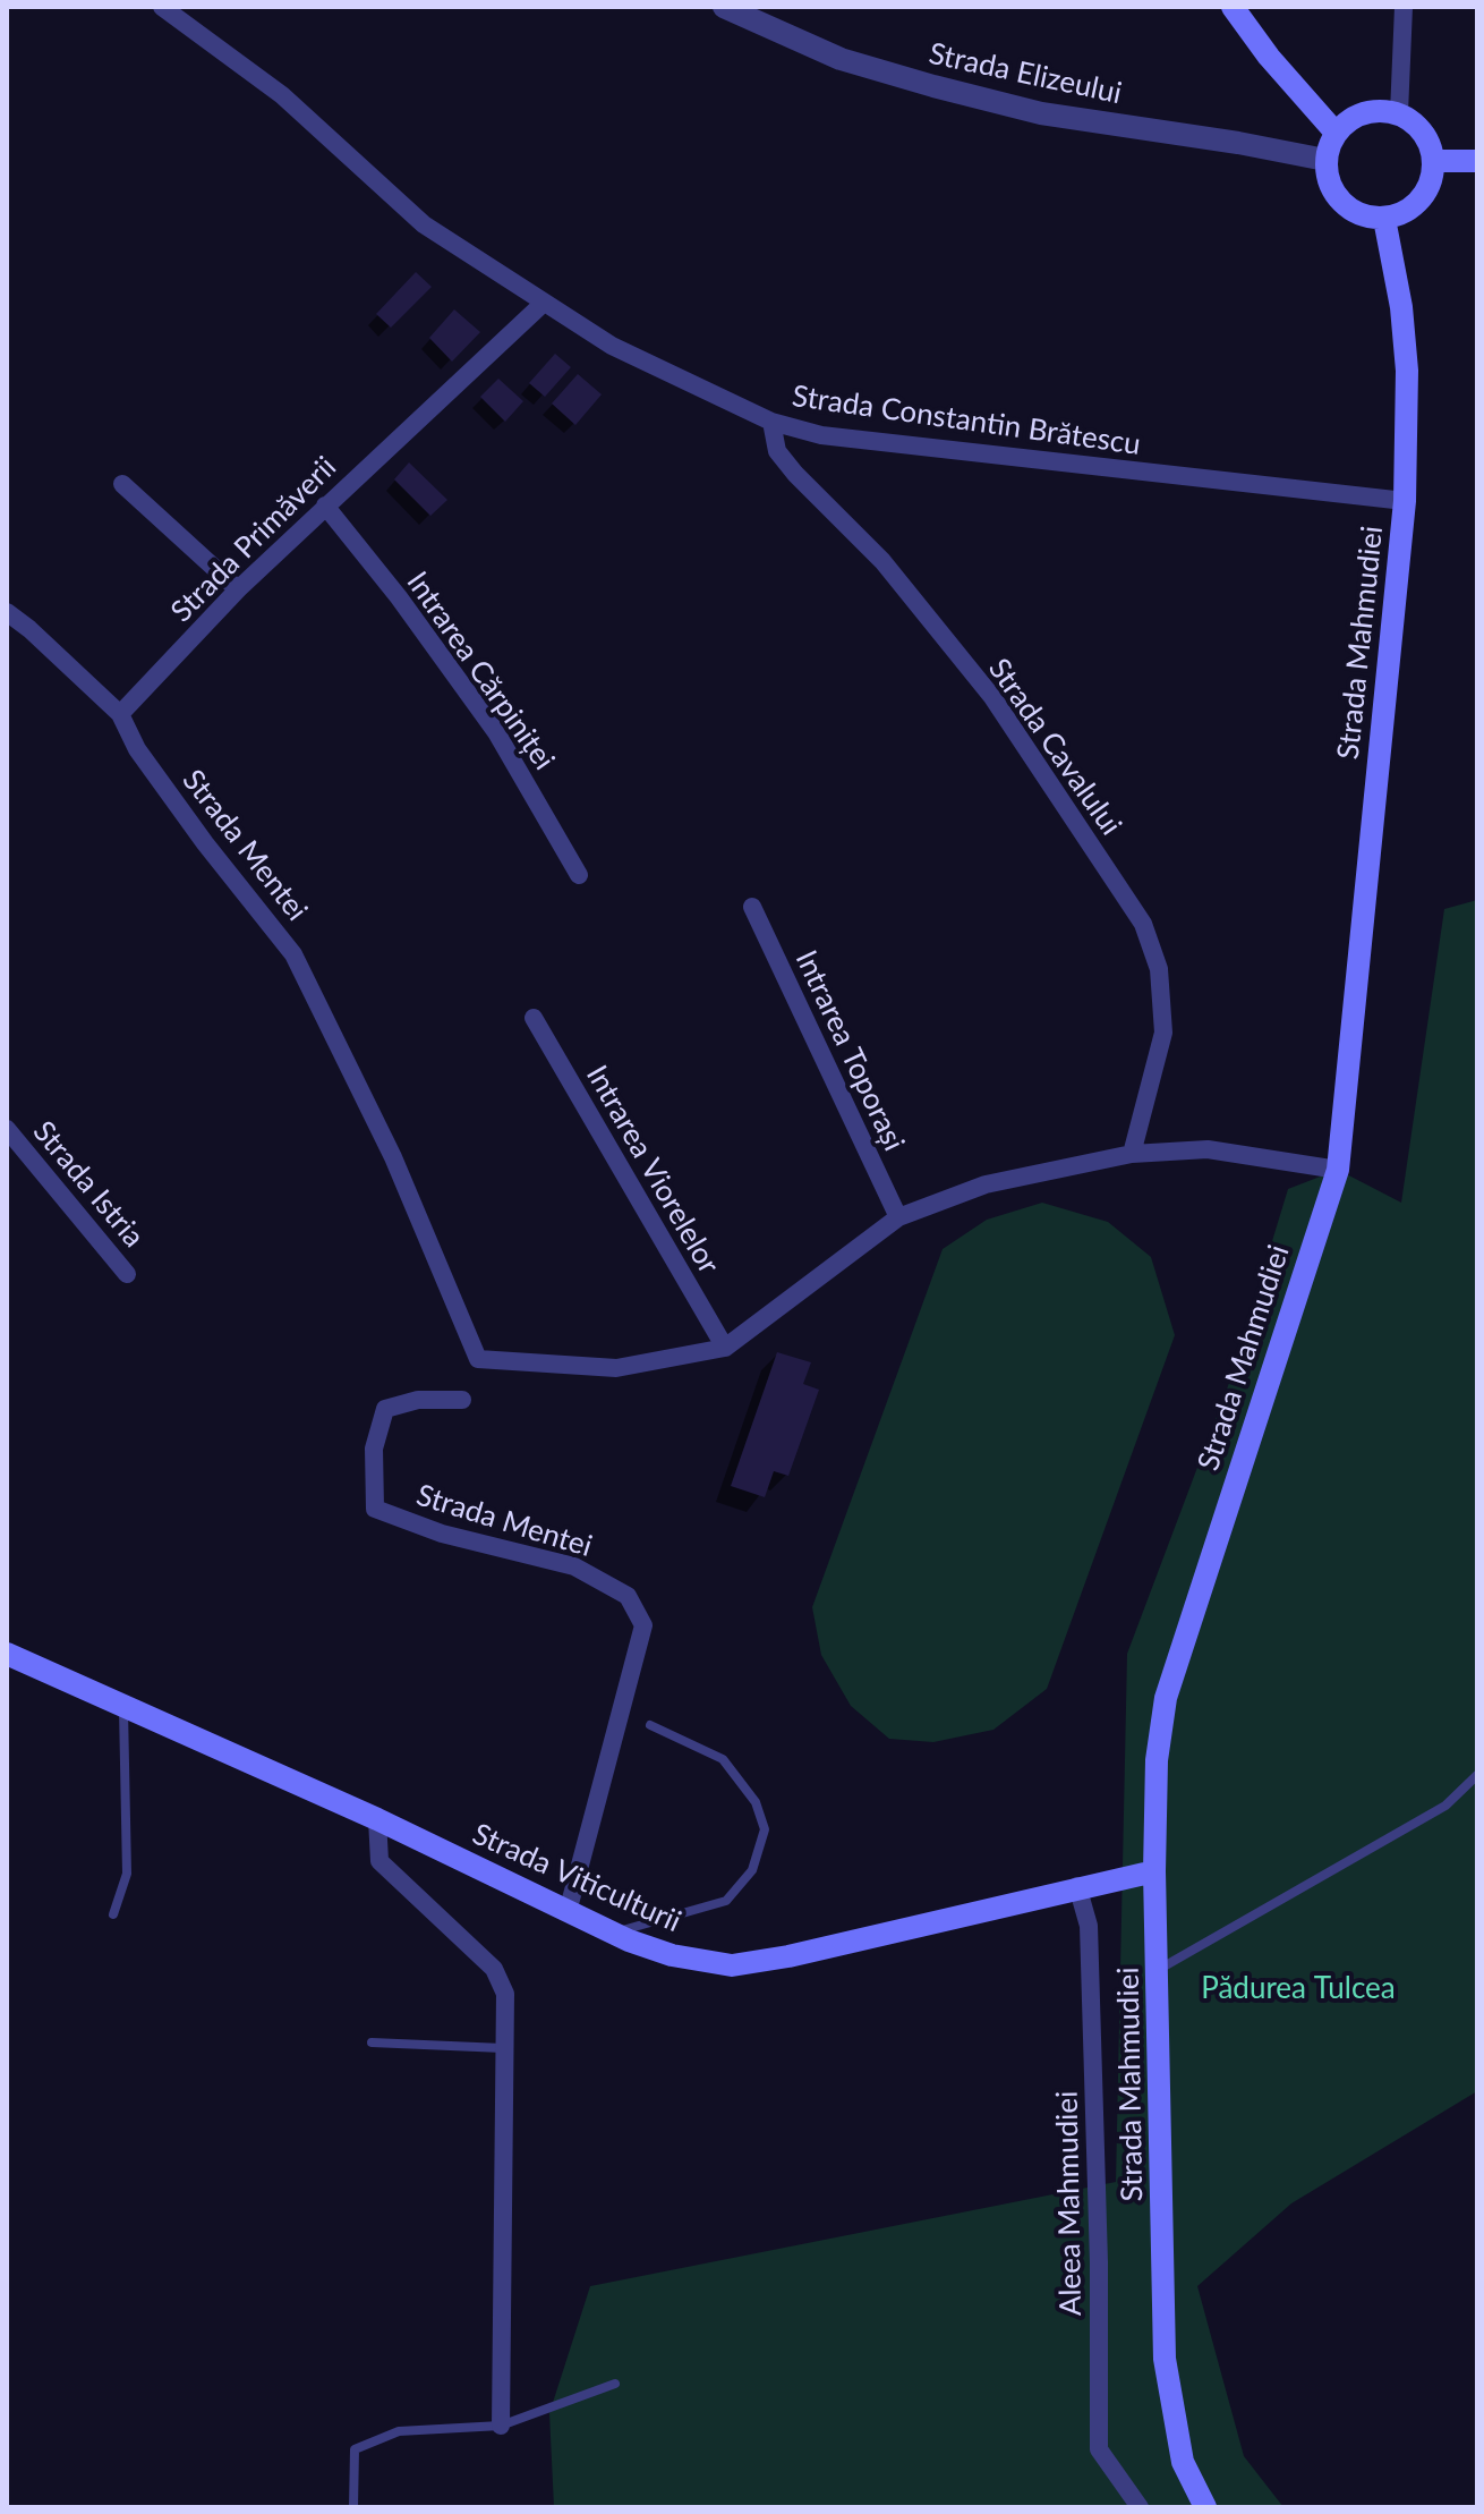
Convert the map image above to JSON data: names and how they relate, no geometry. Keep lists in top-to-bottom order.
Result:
{
  "streets": {
    "main road": ["Strada Mahmudiei", "Strada Viticulturii"],
    "street": [
      "Strada Elizeului",
      "Strada Constantin Brătescu",
      "Strada Primăverii",
      "Intrarea Cărpiniței",
      "Strada Cavalului",
      "Strada Mentei",
      "Intrarea Toporași",
      "Intrarea Viorelelor",
      "Strada Istria",
      "Aleea Mahmudiei"
    ]
  },
  "crossings": [
    ["Strada Elizeului", "Strada Mahmudiei"],
    ["Strada Constantin Brătescu", "Strada Primăverii"],
    ["Strada Constantin Brătescu", "Strada Mahmudiei"],
    ["Strada Constantin Brătescu", "Strada Cavalului"],
    ["Strada Primăverii", "Intrarea Cărpiniței"],
    ["Strada Primăverii", "Strada Mentei"],
    ["Strada Mahmudiei", "Strada Viticulturii"],
    ["Strada Mentei", "Intrarea Viorelelor"],
    ["Strada Mentei", "Strada Viticulturii"],
    ["Strada Viticulturii", "Aleea Mahmudiei"]
  ],
  "parks": ["Pădurea Tulcea"]
}
